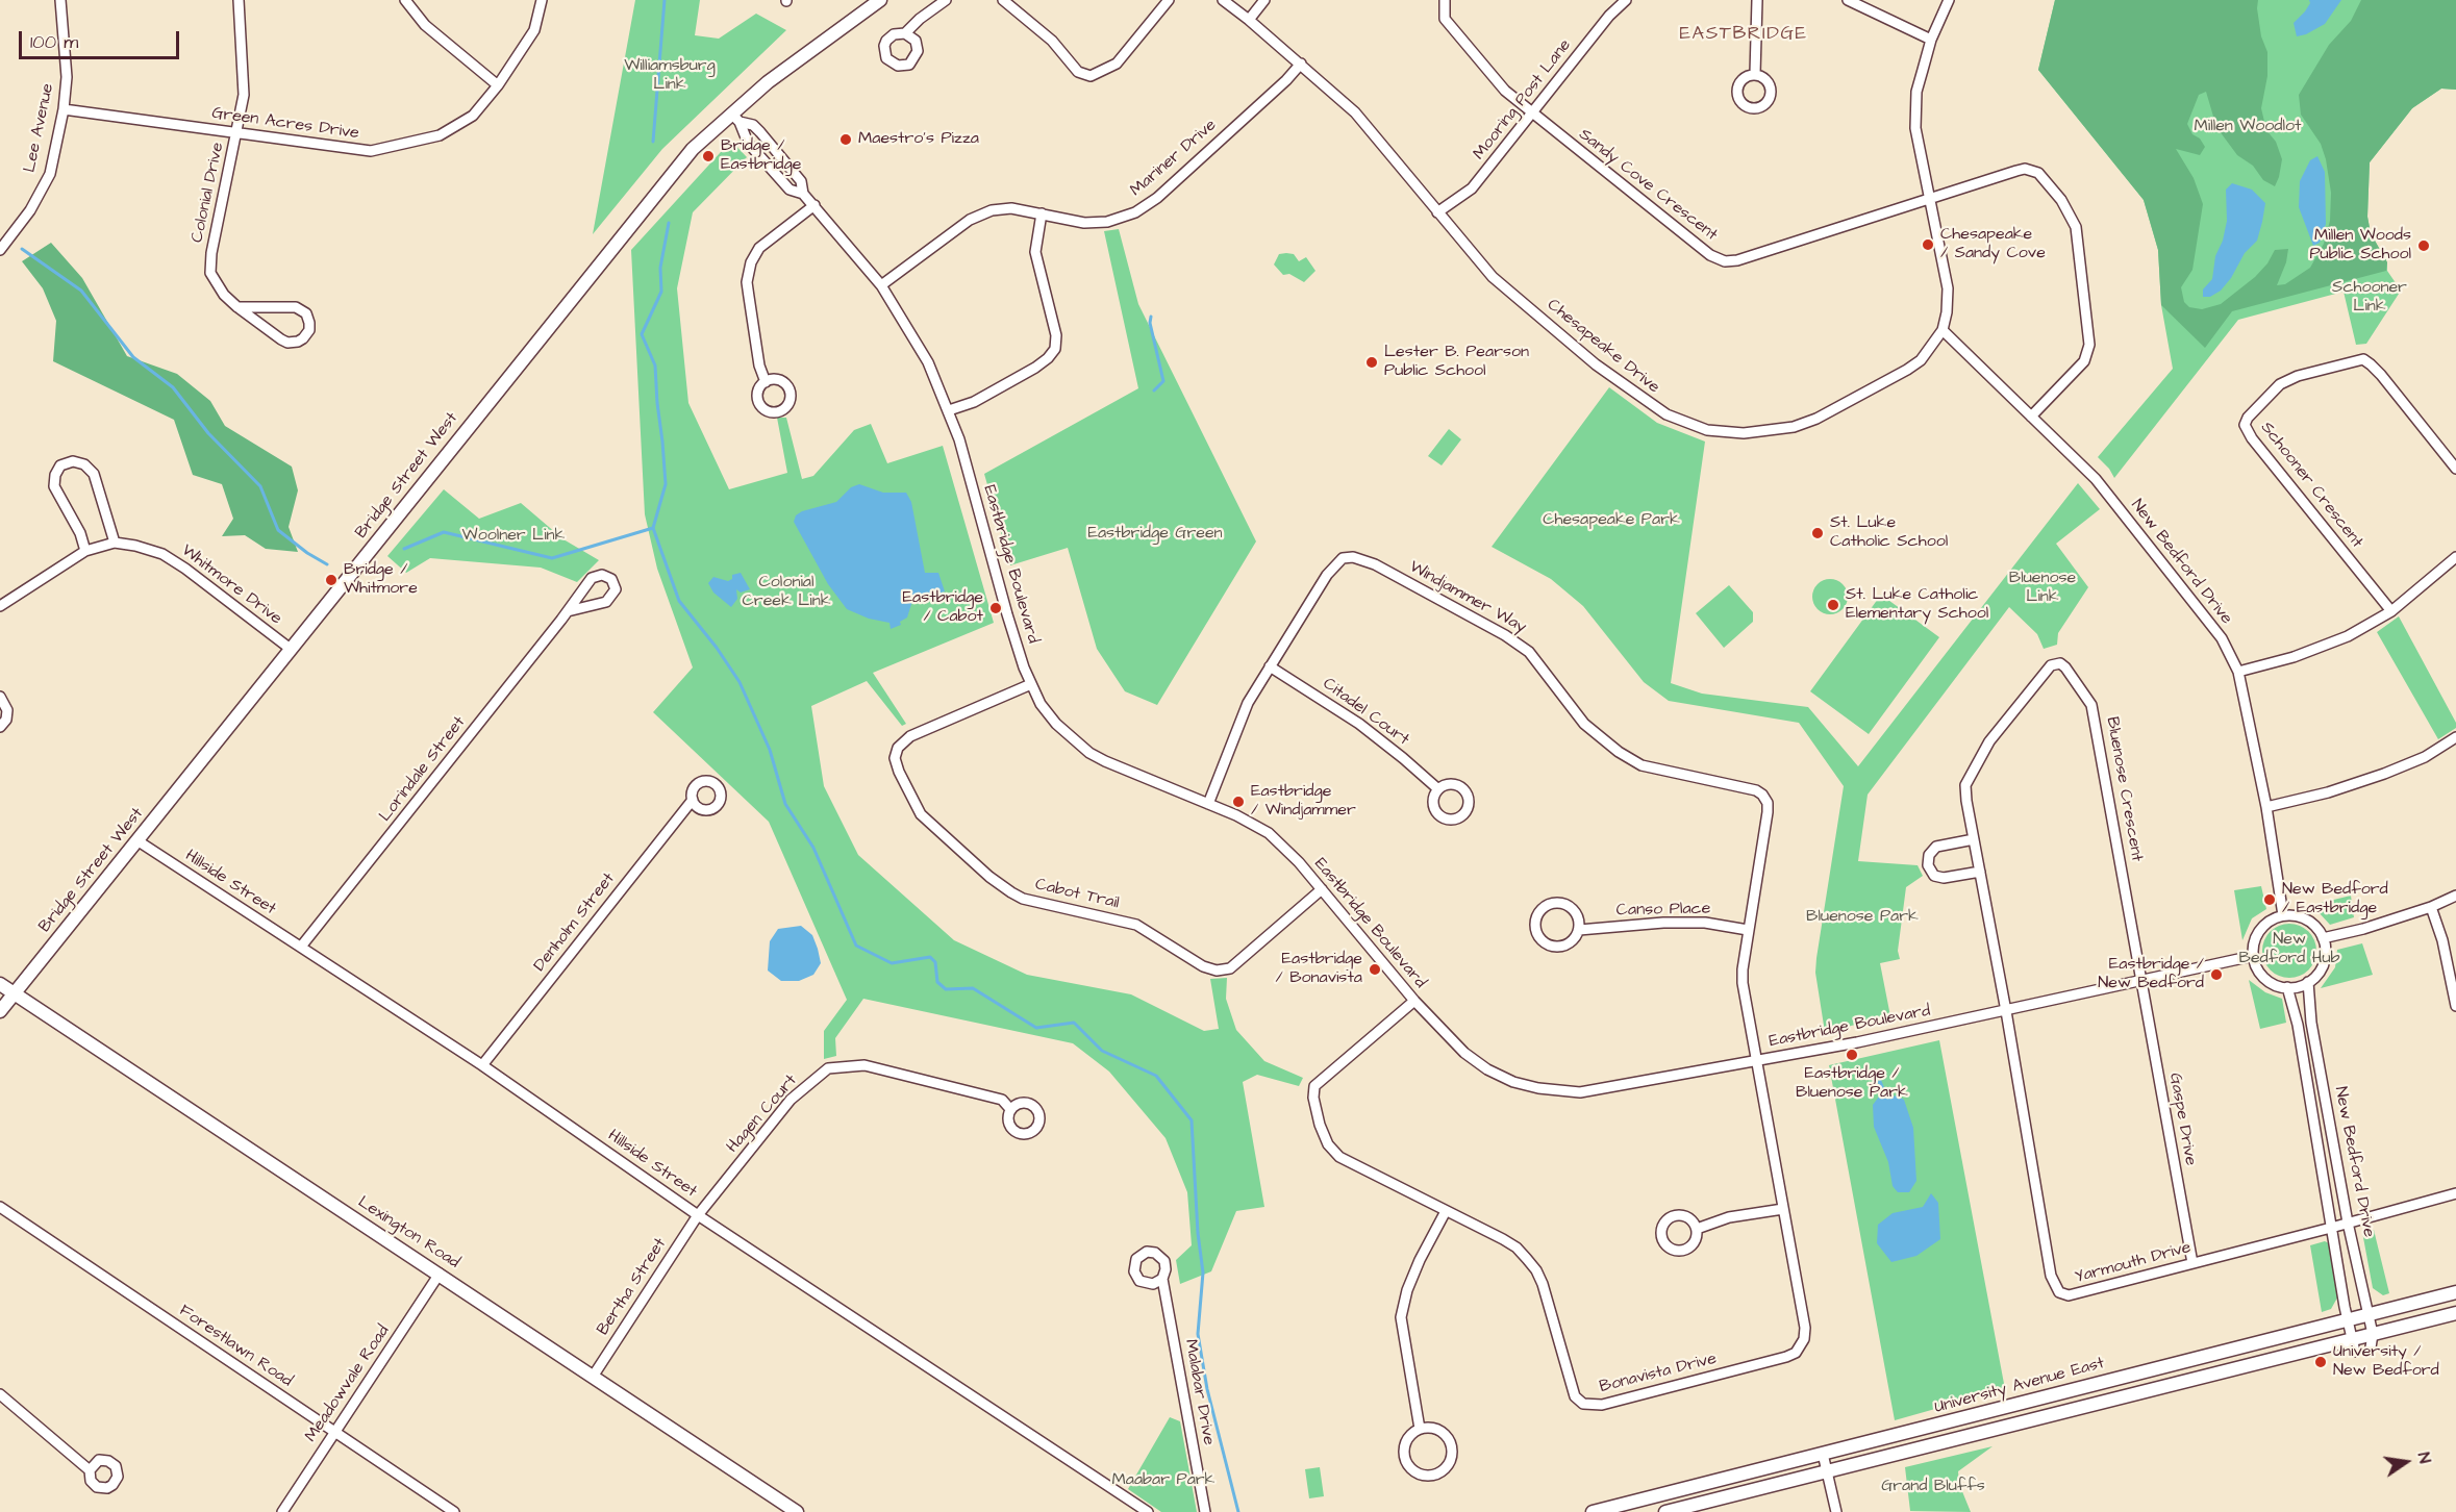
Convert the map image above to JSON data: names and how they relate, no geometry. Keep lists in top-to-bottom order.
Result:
{
  "streets": {
    "main road": ["Bridge Street West", "Lexington Road", "University Avenue East"],
    "street": [
      "Mooring Post Lane",
      "Green Acres Drive",
      "Lee Avenue",
      "Mariner Drive",
      "Sandy Cove Crescent",
      "Colonial Drive",
      "Chesapeake Drive",
      "Schooner Crescent",
      "New Bedford Drive",
      "Eastbridge Boulevard",
      "Whitmore Drive",
      "Windjammer Way",
      "Citadel Court",
      "Lorindale Street",
      "Bluenose Crescent",
      "Hillside Street",
      "Cabot Trail",
      "Canso Place",
      "Denholm Street",
      "Hagen Court",
      "Gaspe Drive",
      "Yarmouth Drive",
      "Bertha Street",
      "Forestlawn Road",
      "Bonavista Drive",
      "Meadowvale Road",
      "Malabar Drive"
    ]
  },
  "crossings": [
    ["Mooring Post Lane", "Sandy Cove Crescent"],
    ["Mooring Post Lane", "Chesapeake Drive"],
    ["Green Acres Drive", "Lee Avenue"],
    ["Green Acres Drive", "Colonial Drive"],
    ["Mariner Drive", "Chesapeake Drive"],
    ["Mariner Drive", "Eastbridge Boulevard"],
    ["Sandy Cove Crescent", "Chesapeake Drive"],
    ["Chesapeake Drive", "New Bedford Drive"],
    ["Bridge Street West", "Eastbridge Boulevard"],
    ["Bridge Street West", "Whitmore Drive"],
    ["Bridge Street West", "Hillside Street"],
    ["Bridge Street West", "Lexington Road"],
    ["New Bedford Drive", "Eastbridge Boulevard"],
    ["New Bedford Drive", "Yarmouth Drive"],
    ["New Bedford Drive", "University Avenue East"],
    ["Eastbridge Boulevard", "Windjammer Way"],
    ["Eastbridge Boulevard", "Bluenose Crescent"],
    ["Eastbridge Boulevard", "Cabot Trail"],
    ["Eastbridge Boulevard", "Gaspe Drive"],
    ["Eastbridge Boulevard", "Yarmouth Drive"],
    ["Eastbridge Boulevard", "Bonavista Drive"],
    ["Windjammer Way", "Citadel Court"],
    ["Windjammer Way", "Canso Place"],
    ["Windjammer Way", "Bonavista Drive"],
    ["Lorindale Street", "Hillside Street"],
    ["Bluenose Crescent", "Gaspe Drive"],
    ["Bluenose Crescent", "Yarmouth Drive"],
    ["Hillside Street", "Denholm Street"],
    ["Hillside Street", "Hagen Court"],
    ["Hillside Street", "Bertha Street"],
    ["Hagen Court", "Bertha Street"],
    ["Gaspe Drive", "Yarmouth Drive"],
    ["Lexington Road", "Bertha Street"],
    ["Lexington Road", "Meadowvale Road"],
    ["Forestlawn Road", "Meadowvale Road"]
  ],
  "districts": ["EASTBRIDGE"],
  "parks": [
    "Williamsburg Link",
    "Millen Woodlot",
    "Schooner Link",
    "Chesapeake Park",
    "Eastbridge Green",
    "Woolner Link",
    "Bluenose Link",
    "Colonial Creek Link",
    "Bluenose Park",
    "New Bedford Hub",
    "Maabar Park",
    "Grand Bluffs"
  ],
  "places": [
    "Maestro's Pizza",
    "Bridge / Eastbridge",
    "Chesapeake / Sandy Cove",
    "Millen Woods Public School",
    "Lester B. Pearson Public School",
    "St. Luke Catholic School",
    "Bridge / Whitmore",
    "St. Luke Catholic Elementary School",
    "Eastbridge / Cabot",
    "Eastbridge / Windjammer",
    "New Bedford / Eastbridge",
    "Eastbridge / Bonavista",
    "Eastbridge / New Bedford",
    "Eastbridge / Bluenose Park",
    "University / New Bedford"
  ],
  "scale_bar": "100 m",
  "north": "right"
}
